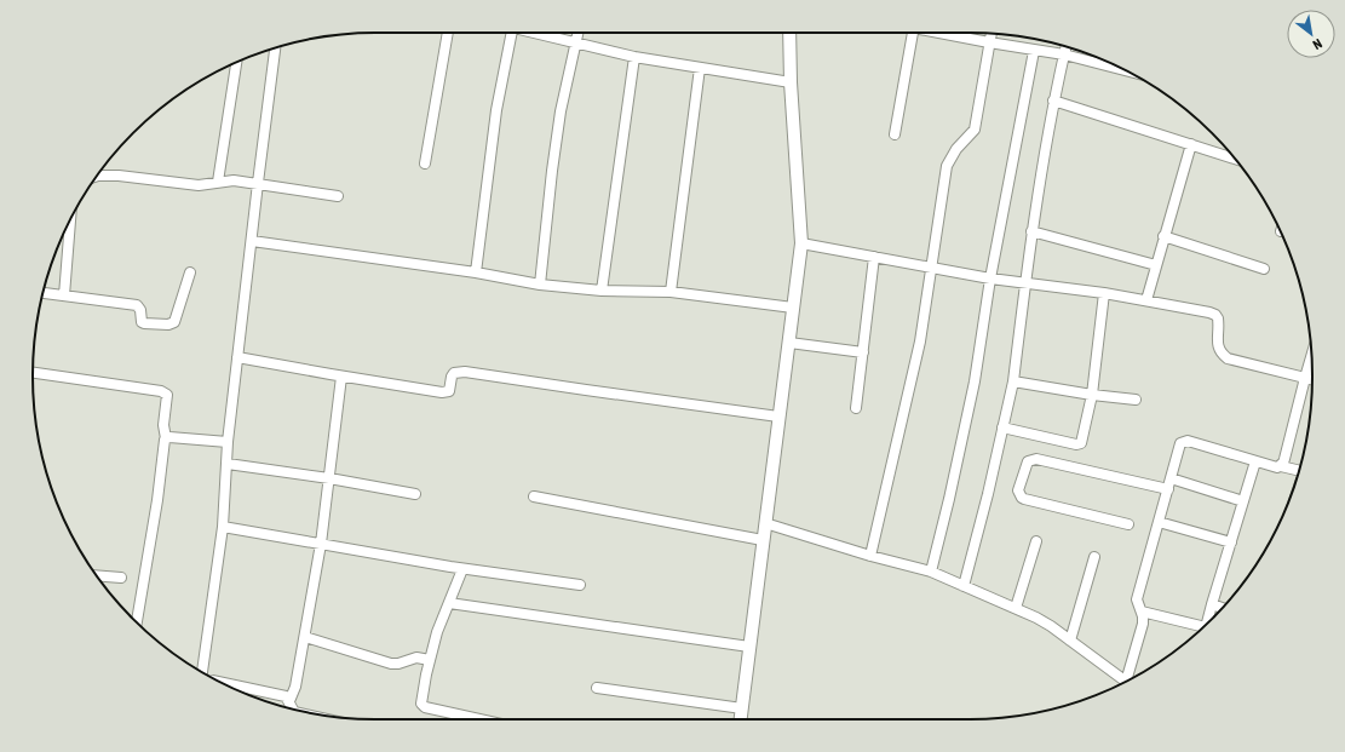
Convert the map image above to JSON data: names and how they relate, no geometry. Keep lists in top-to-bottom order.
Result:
{
  "north": "bottom right"
}
